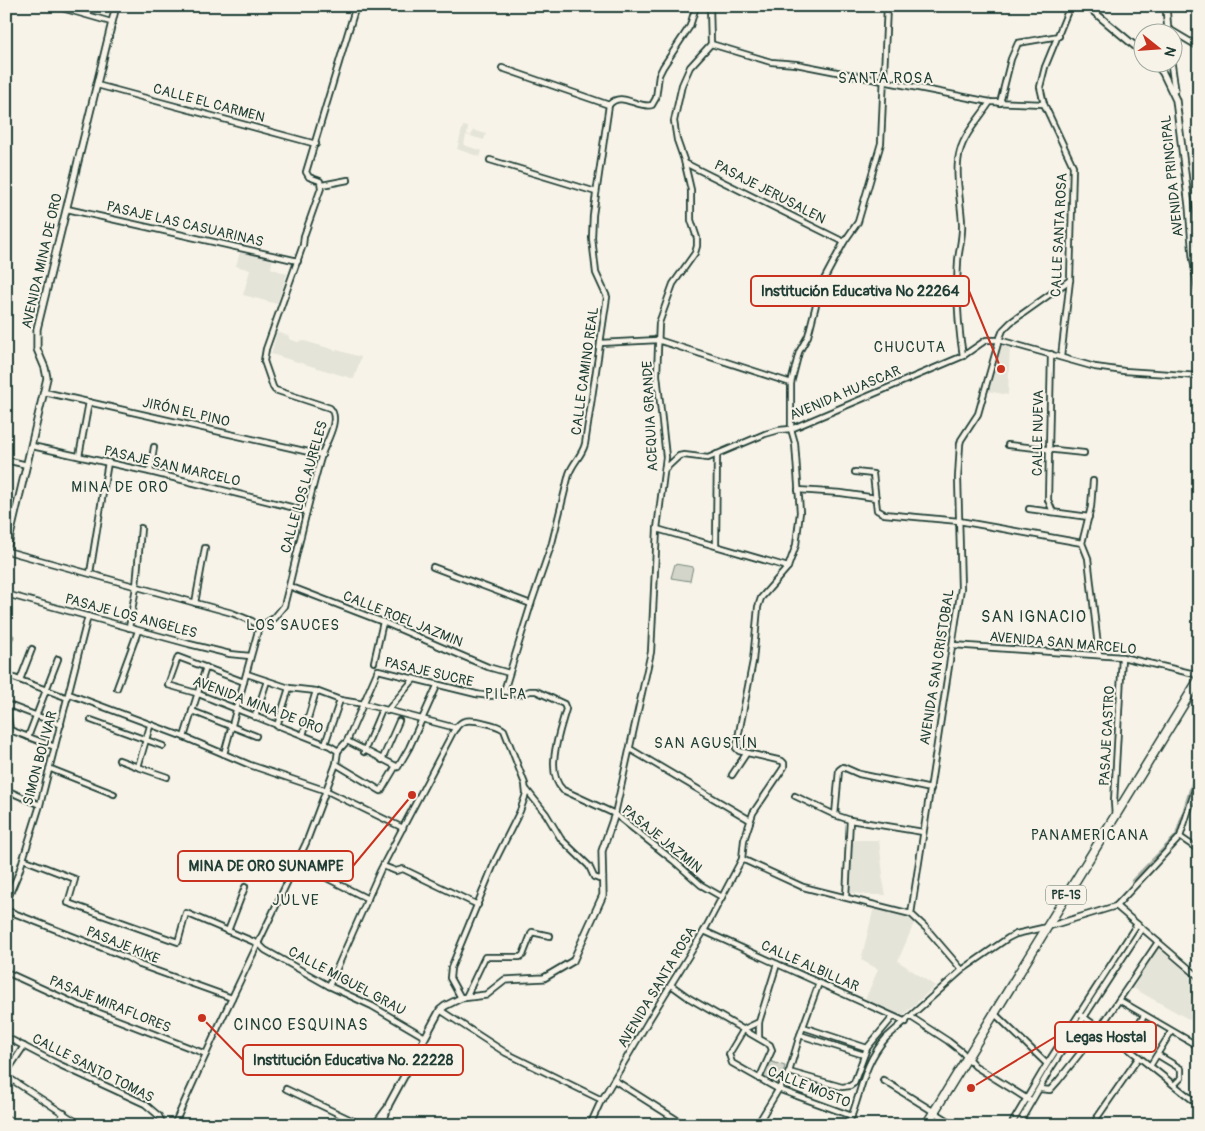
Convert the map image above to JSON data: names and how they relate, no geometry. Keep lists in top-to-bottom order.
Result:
{
  "streets": {
    "highway": ["PE-1S"],
    "street": [
      "CALLE EL CARMEN",
      "AVENIDA PRINCIPAL",
      "PASAJE JERUSALEN",
      "PASAJE LAS CASUARINAS",
      "CALLE SANTA ROSA",
      "AVENIDA MINA DE ORO",
      "CALLE CAMINO REAL",
      "AVENIDA HUASCAR",
      "JIRÓN EL PINO",
      "ACEQUIA GRANDE",
      "CALLE NUEVA",
      "PASAJE SAN MARCELO",
      "CALLE LOS LAURELES",
      "PASAJE LOS ANGELES",
      "CALLE ROEL JAZMIN",
      "AVENIDA SAN MARCELO",
      "AVENIDA SAN CRISTOBAL",
      "PASAJE SUCRE",
      "PASAJE CASTRO",
      "SIMON BOLIVAR",
      "PASAJE JAZMIN",
      "PASAJE KIKE",
      "CALLE ALBILLAR",
      "CALLE MIGUEL GRAU",
      "AVENIDA SANTA ROSA",
      "PASAJE MIRAFLORES",
      "CALLE SANTO TOMAS",
      "CALLE MOSTO"
    ]
  },
  "crossings": [
    ["CALLE EL CARMEN", "AVENIDA MINA DE ORO"],
    ["PASAJE JERUSALEN", "ACEQUIA GRANDE"],
    ["PASAJE LAS CASUARINAS", "AVENIDA MINA DE ORO"],
    ["PASAJE LAS CASUARINAS", "CALLE LOS LAURELES"],
    ["AVENIDA MINA DE ORO", "JIRÓN EL PINO"],
    ["AVENIDA MINA DE ORO", "PASAJE SAN MARCELO"],
    ["AVENIDA MINA DE ORO", "CALLE LOS LAURELES"],
    ["AVENIDA MINA DE ORO", "PASAJE SUCRE"],
    ["CALLE CAMINO REAL", "CALLE ROEL JAZMIN"],
    ["CALLE CAMINO REAL", "PASAJE SUCRE"],
    ["CALLE CAMINO REAL", "PASAJE JAZMIN"],
    ["AVENIDA HUASCAR", "ACEQUIA GRANDE"],
    ["AVENIDA HUASCAR", "AVENIDA SAN CRISTOBAL"],
    ["JIRÓN EL PINO", "CALLE LOS LAURELES"],
    ["ACEQUIA GRANDE", "PASAJE JAZMIN"],
    ["PASAJE SAN MARCELO", "CALLE LOS LAURELES"],
    ["CALLE LOS LAURELES", "CALLE ROEL JAZMIN"],
    ["PASAJE LOS ANGELES", "SIMON BOLIVAR"],
    ["AVENIDA SAN MARCELO", "AVENIDA SAN CRISTOBAL"],
    ["AVENIDA SAN MARCELO", "PASAJE CASTRO"],
    ["PASAJE SUCRE", "PASAJE JAZMIN"],
    ["PASAJE CASTRO", "PE-1S"],
    ["SIMON BOLIVAR", "CALLE MIGUEL GRAU"],
    ["PASAJE JAZMIN", "AVENIDA SANTA ROSA"],
    ["CALLE ALBILLAR", "AVENIDA SANTA ROSA"]
  ],
  "districts": [
    "SANTA ROSA",
    "CHUCUTA",
    "MINA DE ORO",
    "SAN IGNACIO",
    "LOS SAUCES",
    "PILPA",
    "SAN AGUSTÍN",
    "PANAMERICANA",
    "JULVE",
    "CINCO ESQUINAS"
  ],
  "places": [
    "Institución Educativa Nº 22264",
    "MINA DE ORO SUNAMPE",
    "Institución Educativa No. 22228",
    "Legas Hostal"
  ],
  "north": "right"
}
